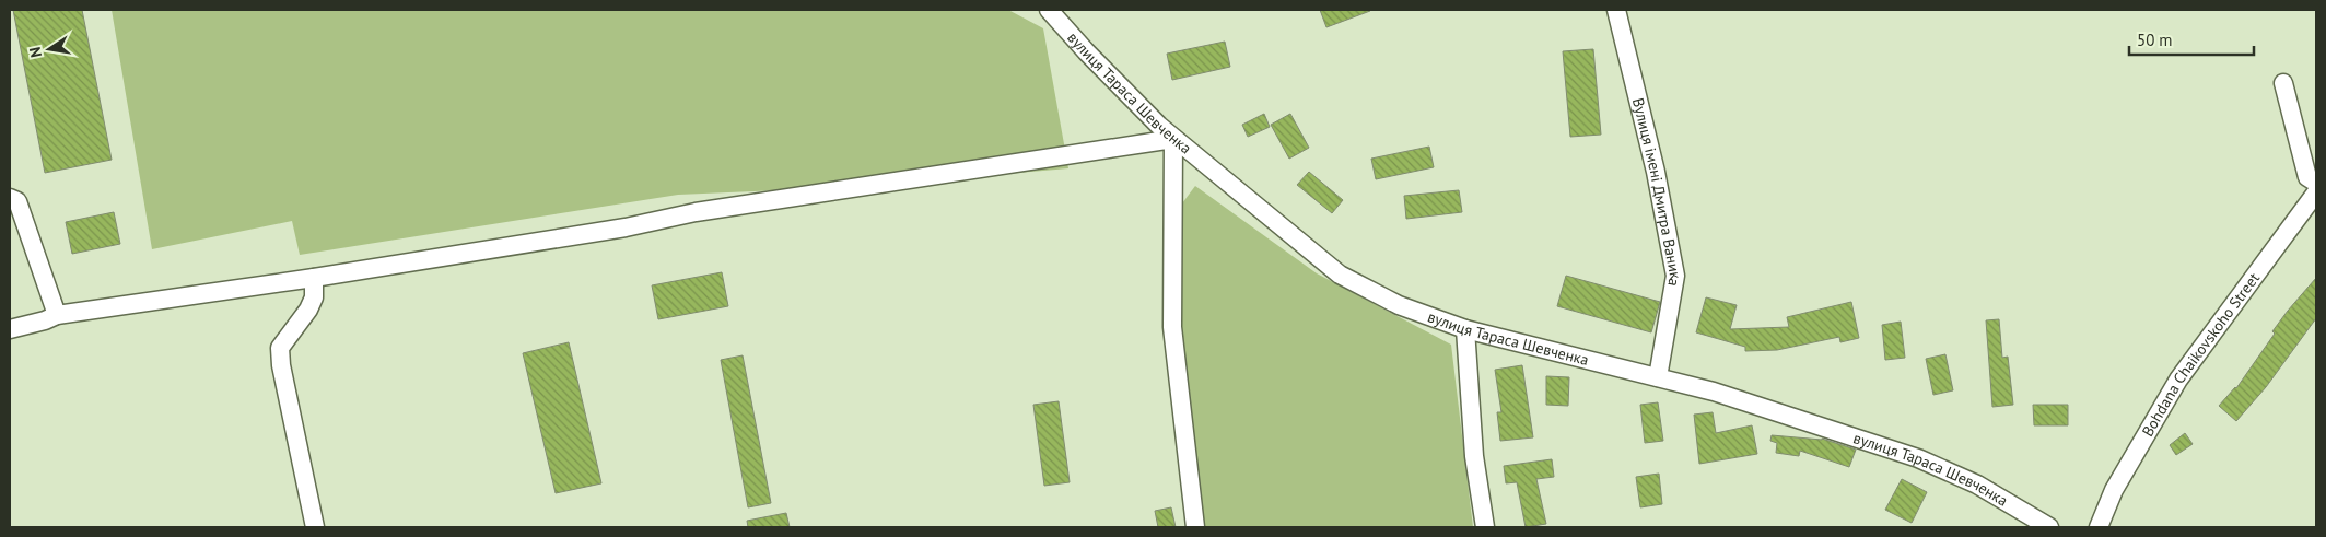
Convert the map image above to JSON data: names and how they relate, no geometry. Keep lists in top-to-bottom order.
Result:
{
  "streets": {
    "street": ["вулиця Тараса Шевченка", "Вулиця імені Дмитра Ваника", "Bohdana Chaikovskoho Street"]
  },
  "crossings": [
    ["вулиця Тараса Шевченка", "Вулиця імені Дмитра Ваника"]
  ],
  "scale_bar": "50 m",
  "north": "left"
}
